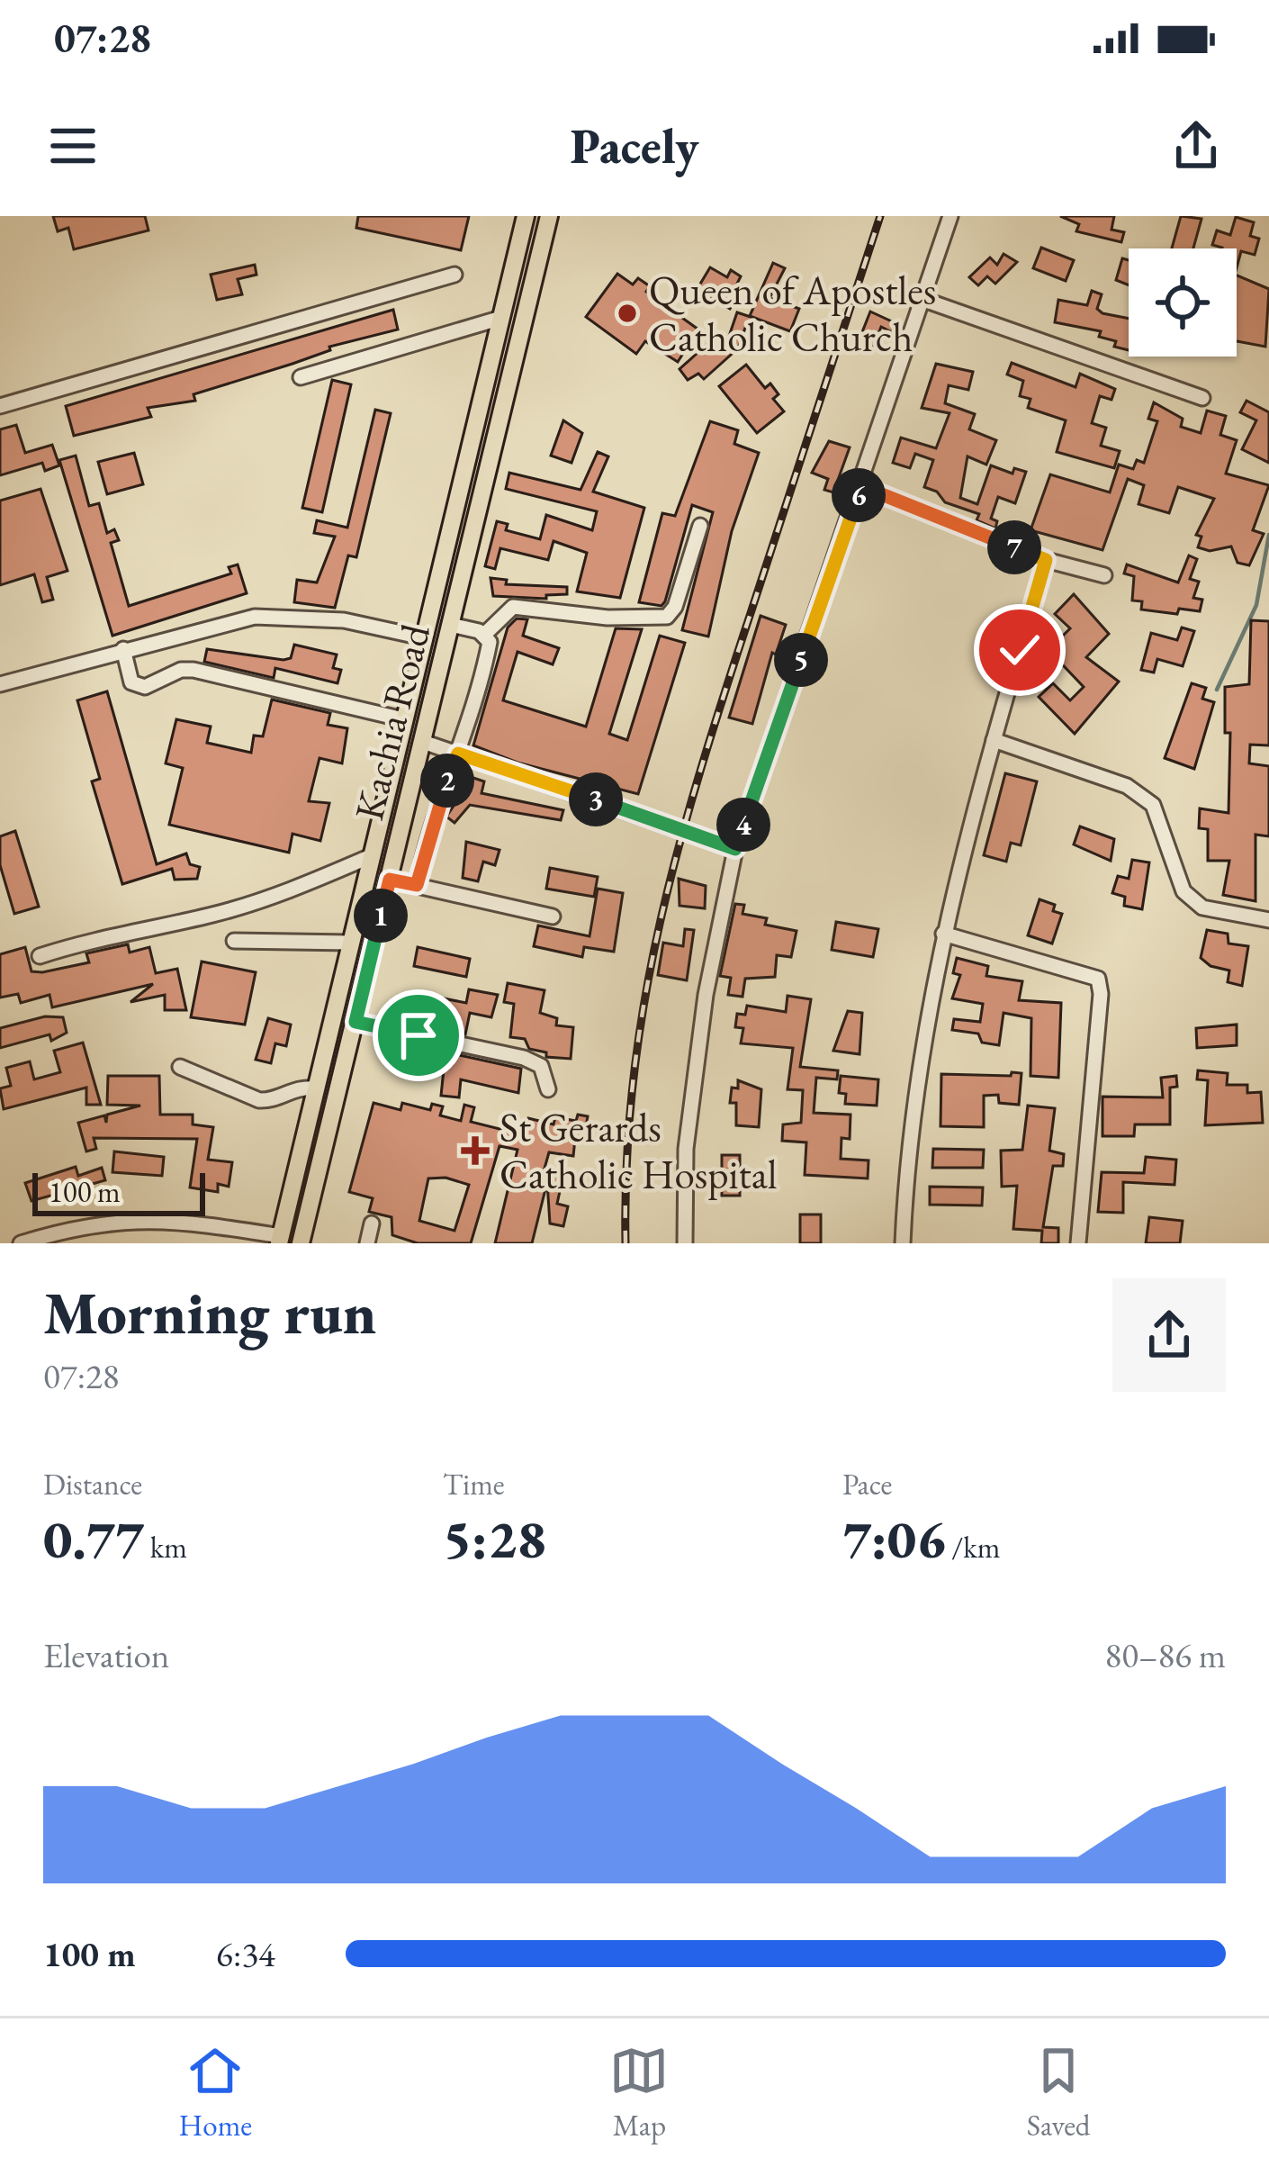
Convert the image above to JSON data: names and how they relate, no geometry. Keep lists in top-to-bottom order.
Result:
{
  "streets": {
    "main road": ["Kachia Road"]
  },
  "places": {
    "other": ["Queen of Apostles Catholic Church"],
    "health": ["St Gerards Catholic Hospital"]
  },
  "scale_bar": "100 m",
  "page": {
    "status": "07:28",
    "header": "Pacely",
    "pins": [
      "6",
      "7",
      "5",
      "2",
      "3",
      "4",
      "1"
    ],
    "scale": "100 m",
    "heading": ["Morning run", "07:28"],
    "stats": [
      ["Distance", "0.77 km"],
      ["Time", "5:28"],
      ["Pace", "7:06 /km"]
    ],
    "chart": ["Elevation", "80–86 m"],
    "list": [
      {
        "name": "100 m",
        "note": "6:34"
      }
    ],
    "tabs": ["Home", "Map", "Saved"]
  }
}
